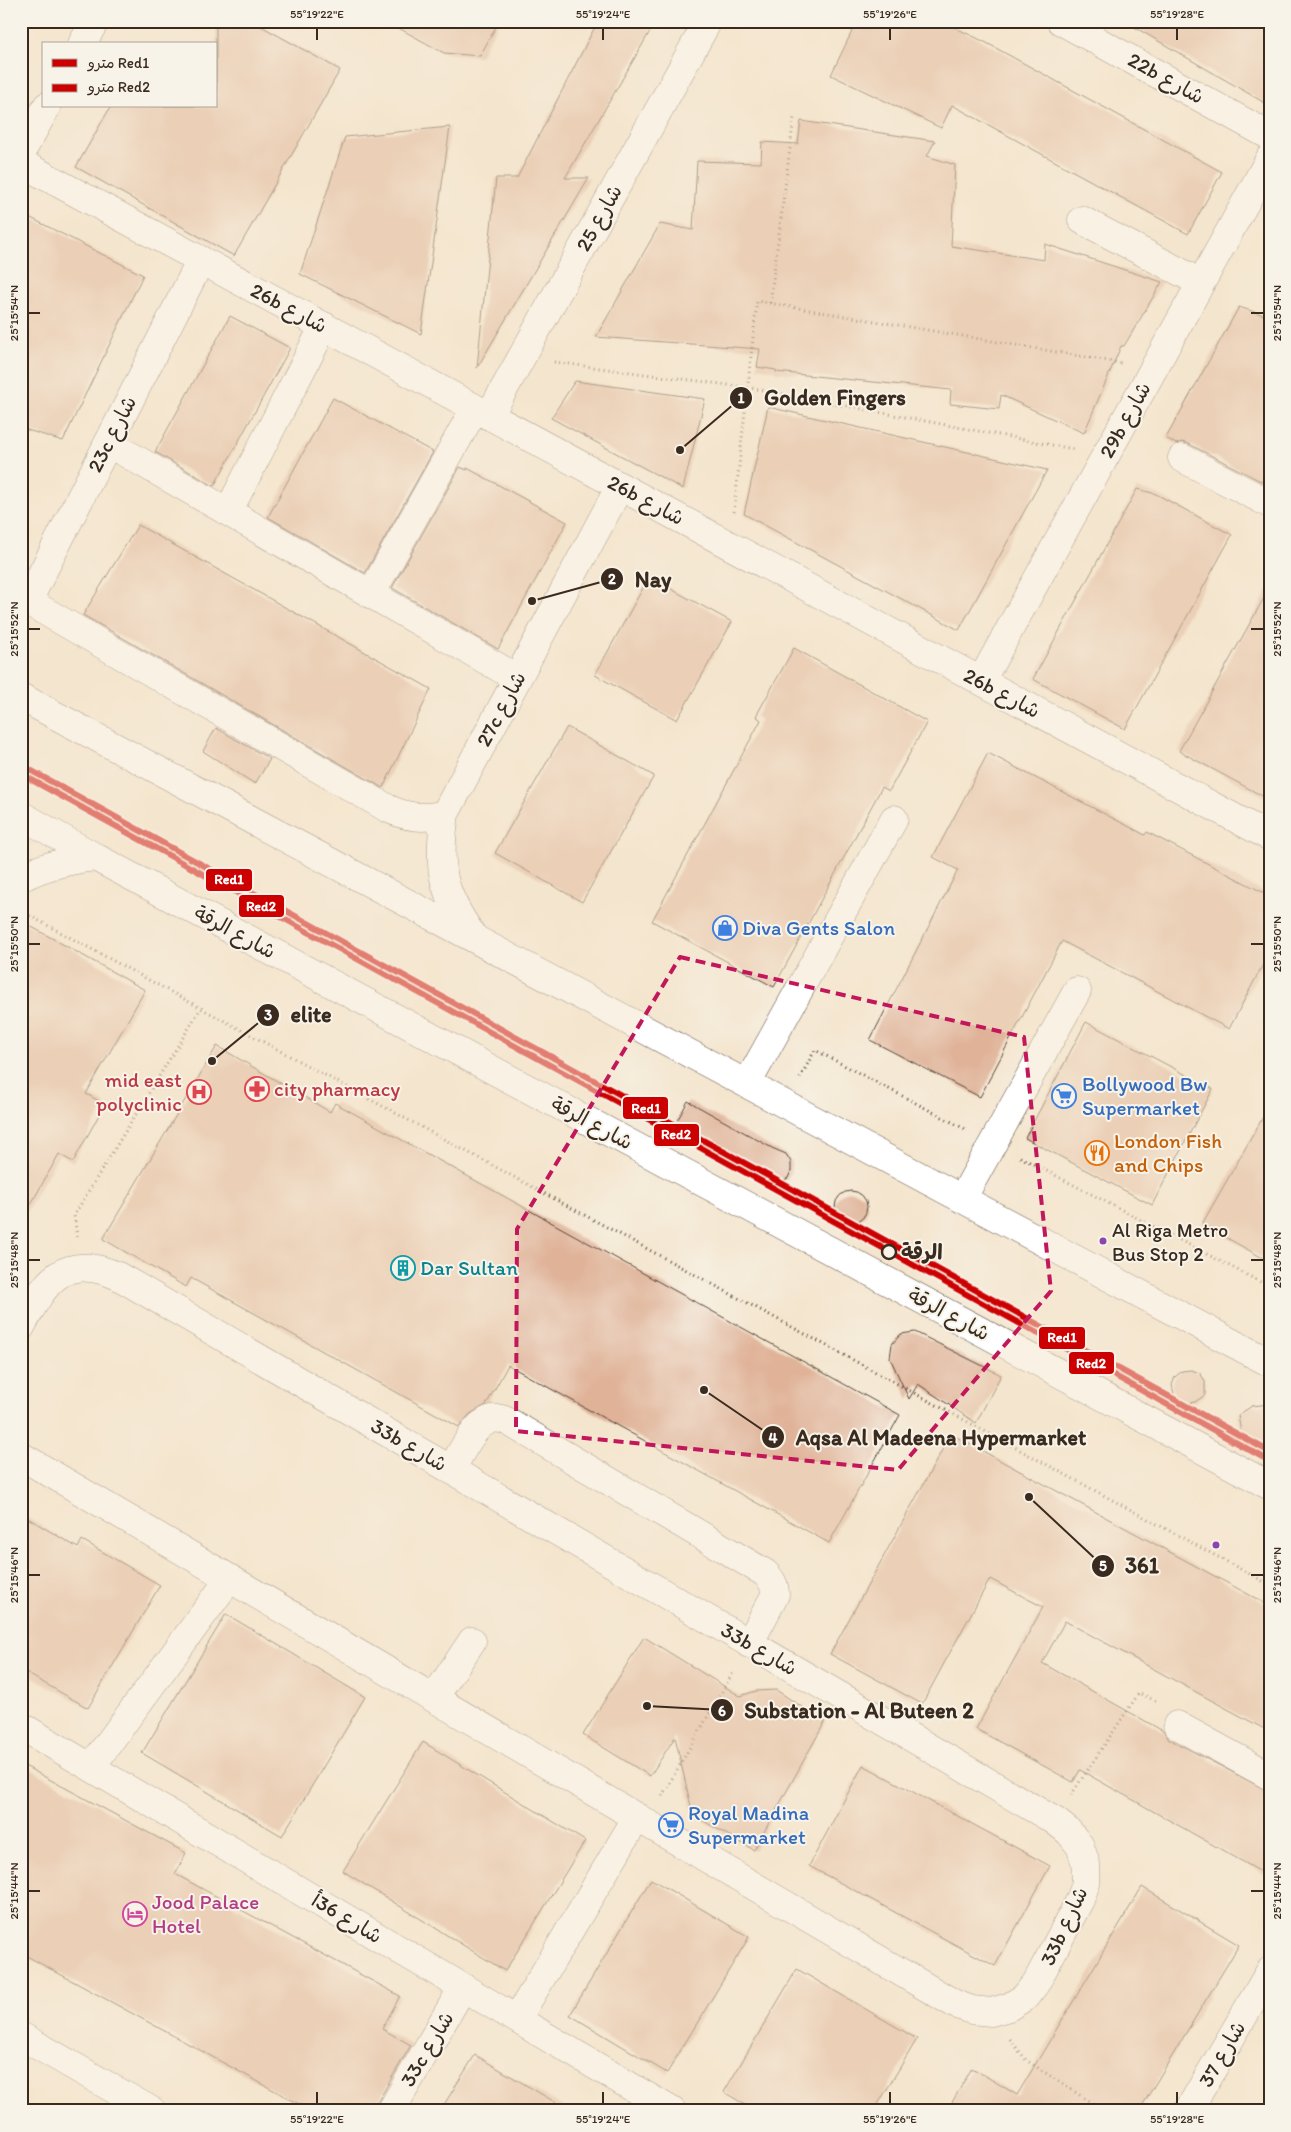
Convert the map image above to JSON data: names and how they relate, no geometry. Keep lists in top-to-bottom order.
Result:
{
  "streets": {
    "street": [
      "22b شارع",
      "شارع 25",
      "26b شارع",
      "29b شارع",
      "23c شارع",
      "27c شارع",
      "شارع الرقة",
      "33b شارع",
      "شارع 36أ",
      "33c شارع",
      "شارع 37"
    ]
  },
  "crossings": [
    ["شارع 25", "26b شارع"],
    ["26b شارع", "29b شارع"],
    ["26b شارع", "23c شارع"],
    ["26b شارع", "27c شارع"],
    ["شارع 36أ", "33c شارع"]
  ],
  "places": {
    "other": [
      "Golden Fingers",
      "Nay",
      "elite",
      "Al Riga Metro Bus Stop 2",
      "الرقة",
      "Aqsa Al Madeena Hypermarket",
      "361",
      "Substation - Al Buteen 2"
    ],
    "shop": ["Diva Gents Salon"],
    "pharmacy": ["city pharmacy"],
    "hospital": ["mid east polyclinic"],
    "supermarket": ["Bollywood Bw Supermarket", "Royal Madina Supermarket"],
    "restaurant": ["London Fish and Chips"],
    "building": ["Dar Sultan"],
    "hotel": ["Jood Palace Hotel"]
  },
  "lines": ["metro line Red1", "metro line Red2"],
  "legend": ["مترو Red1", "مترو Red2"],
  "coordinates": [
    "55°19'22\"E",
    "55°19'24\"E",
    "55°19'26\"E",
    "55°19'28\"E",
    "25°15'54\"N",
    "25°15'52\"N",
    "25°15'50\"N",
    "25°15'48\"N",
    "25°15'46\"N",
    "25°15'44\"N"
  ]
}
